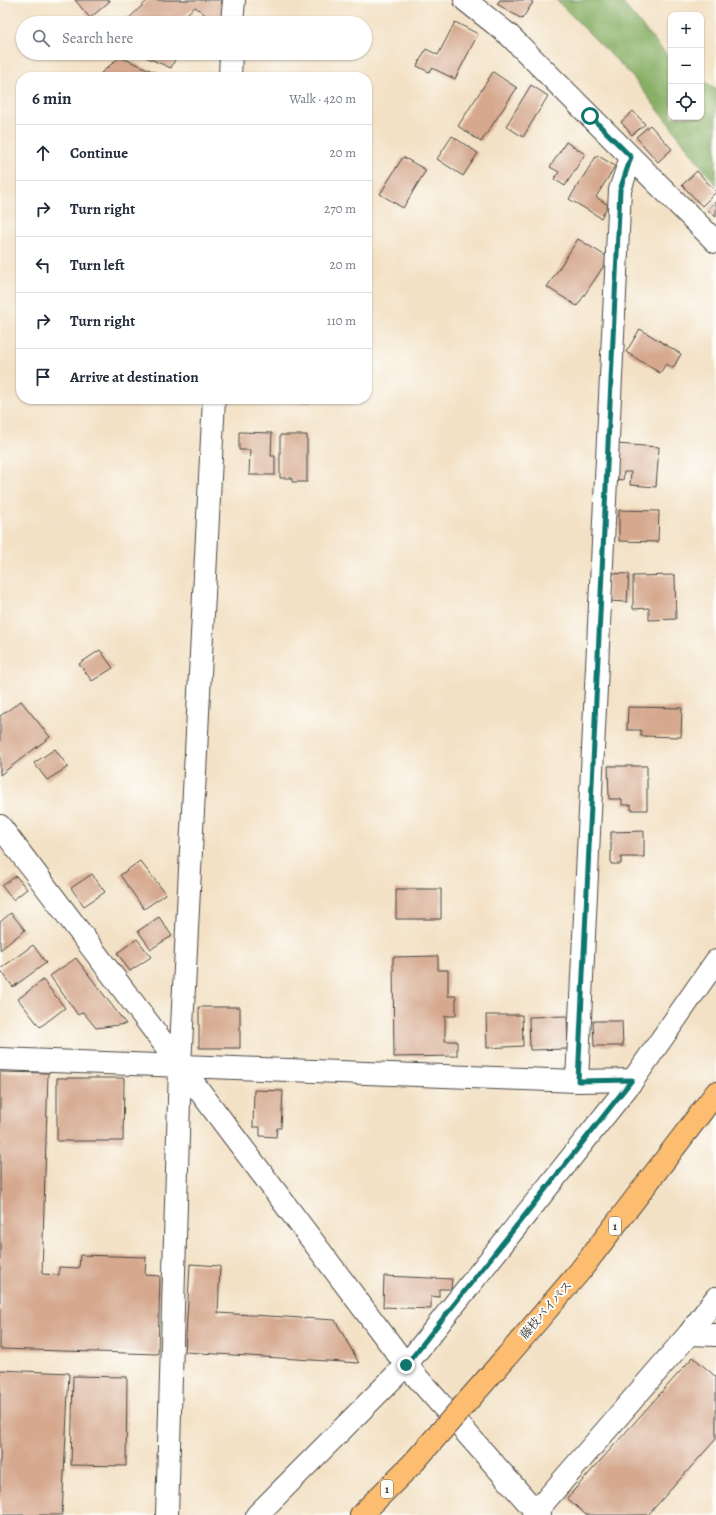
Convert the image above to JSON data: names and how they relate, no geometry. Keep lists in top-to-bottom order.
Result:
{
  "streets": {
    "highway": ["1", "藤枝バイパス"]
  },
  "page": {
    "map_buttons": ["+", "−"],
    "search": "Search here",
    "heading": ["6 min", "Walk · 420 m"],
    "list": [
      ["Continue", "20 m"],
      ["Turn right", "270 m"],
      ["Turn left", "20 m"],
      ["Turn right", "110 m"],
      "Arrive at destination"
    ]
  }
}
